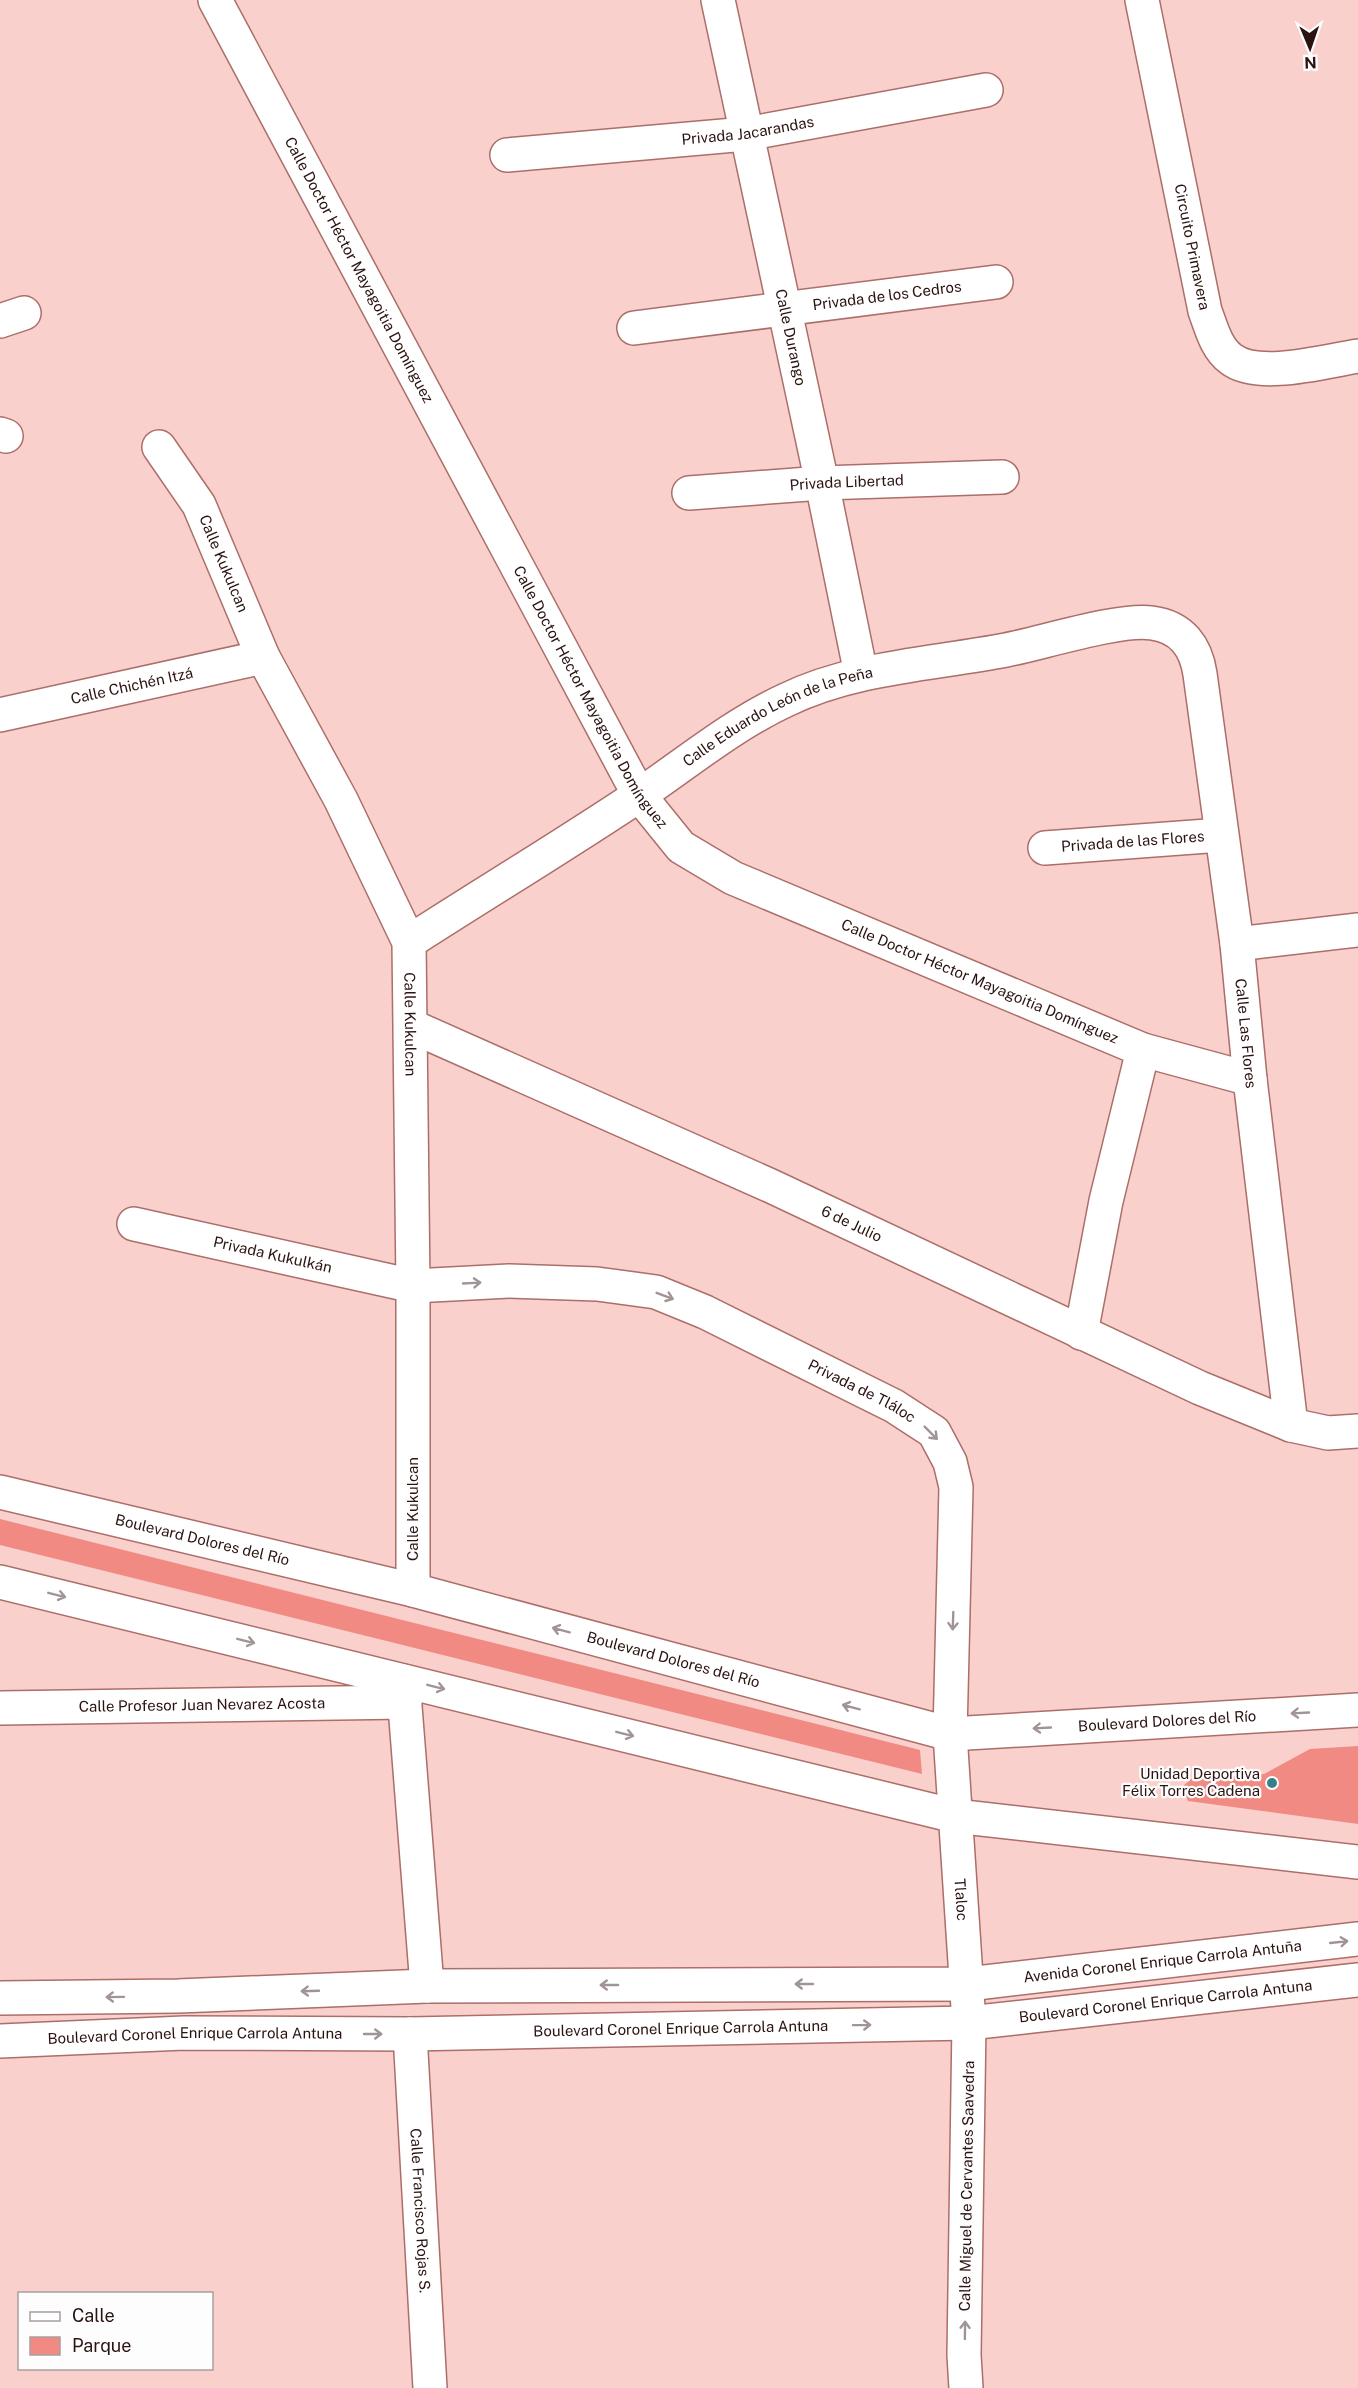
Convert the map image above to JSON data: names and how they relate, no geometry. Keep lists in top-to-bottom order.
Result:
{
  "streets": {
    "street": [
      "Privada Jacarandas",
      "Circuito Primavera",
      "Calle Doctor Héctor Mayagoitia Domínguez",
      "Privada de los Cedros",
      "Calle Durango",
      "Privada Libertad",
      "Calle Kukulcan",
      "Calle Chichén Itzá",
      "Calle Eduardo León de la Peña",
      "Privada de las Flores",
      "Calle Las Flores",
      "6 de Julio",
      "Privada Kukulkán",
      "Privada de Tláloc",
      "Boulevard Dolores del Río",
      "Calle Profesor Juan Nevarez Acosta",
      "Tlaloc",
      "Avenida Coronel Enrique Carrola Antuña",
      "Boulevard Coronel Enrique Carrola Antuna",
      "Calle Miguel de Cervantes Saavedra",
      "Calle Francisco Rojas S."
    ]
  },
  "crossings": [
    ["Privada Jacarandas", "Calle Durango"],
    ["Calle Doctor Héctor Mayagoitia Domínguez", "Calle Eduardo León de la Peña"],
    ["Calle Doctor Héctor Mayagoitia Domínguez", "Calle Las Flores"],
    ["Privada de los Cedros", "Calle Durango"],
    ["Calle Durango", "Privada Libertad"],
    ["Calle Durango", "Calle Eduardo León de la Peña"],
    ["Calle Kukulcan", "Calle Chichén Itzá"],
    ["Calle Kukulcan", "Calle Eduardo León de la Peña"],
    ["Calle Kukulcan", "6 de Julio"],
    ["Calle Kukulcan", "Privada Kukulkán"],
    ["Calle Kukulcan", "Privada de Tláloc"],
    ["Calle Kukulcan", "Boulevard Dolores del Río"],
    ["Calle Eduardo León de la Peña", "Calle Las Flores"],
    ["Privada de las Flores", "Calle Las Flores"],
    ["Calle Las Flores", "6 de Julio"],
    ["Privada Kukulkán", "Privada de Tláloc"],
    ["Privada de Tláloc", "Boulevard Dolores del Río"],
    ["Privada de Tláloc", "Tlaloc"],
    ["Tlaloc", "Avenida Coronel Enrique Carrola Antuña"],
    ["Tlaloc", "Calle Miguel de Cervantes Saavedra"],
    ["Avenida Coronel Enrique Carrola Antuña", "Calle Miguel de Cervantes Saavedra"],
    ["Boulevard Coronel Enrique Carrola Antuna", "Calle Miguel de Cervantes Saavedra"],
    ["Boulevard Coronel Enrique Carrola Antuna", "Calle Francisco Rojas S."]
  ],
  "one_way": ["Privada de Tláloc", "Calle Miguel de Cervantes Saavedra"],
  "places": ["Unidad Deportiva Félix Torres Cadena"],
  "legend": ["Calle", "Parque"],
  "north": "bottom"
}
